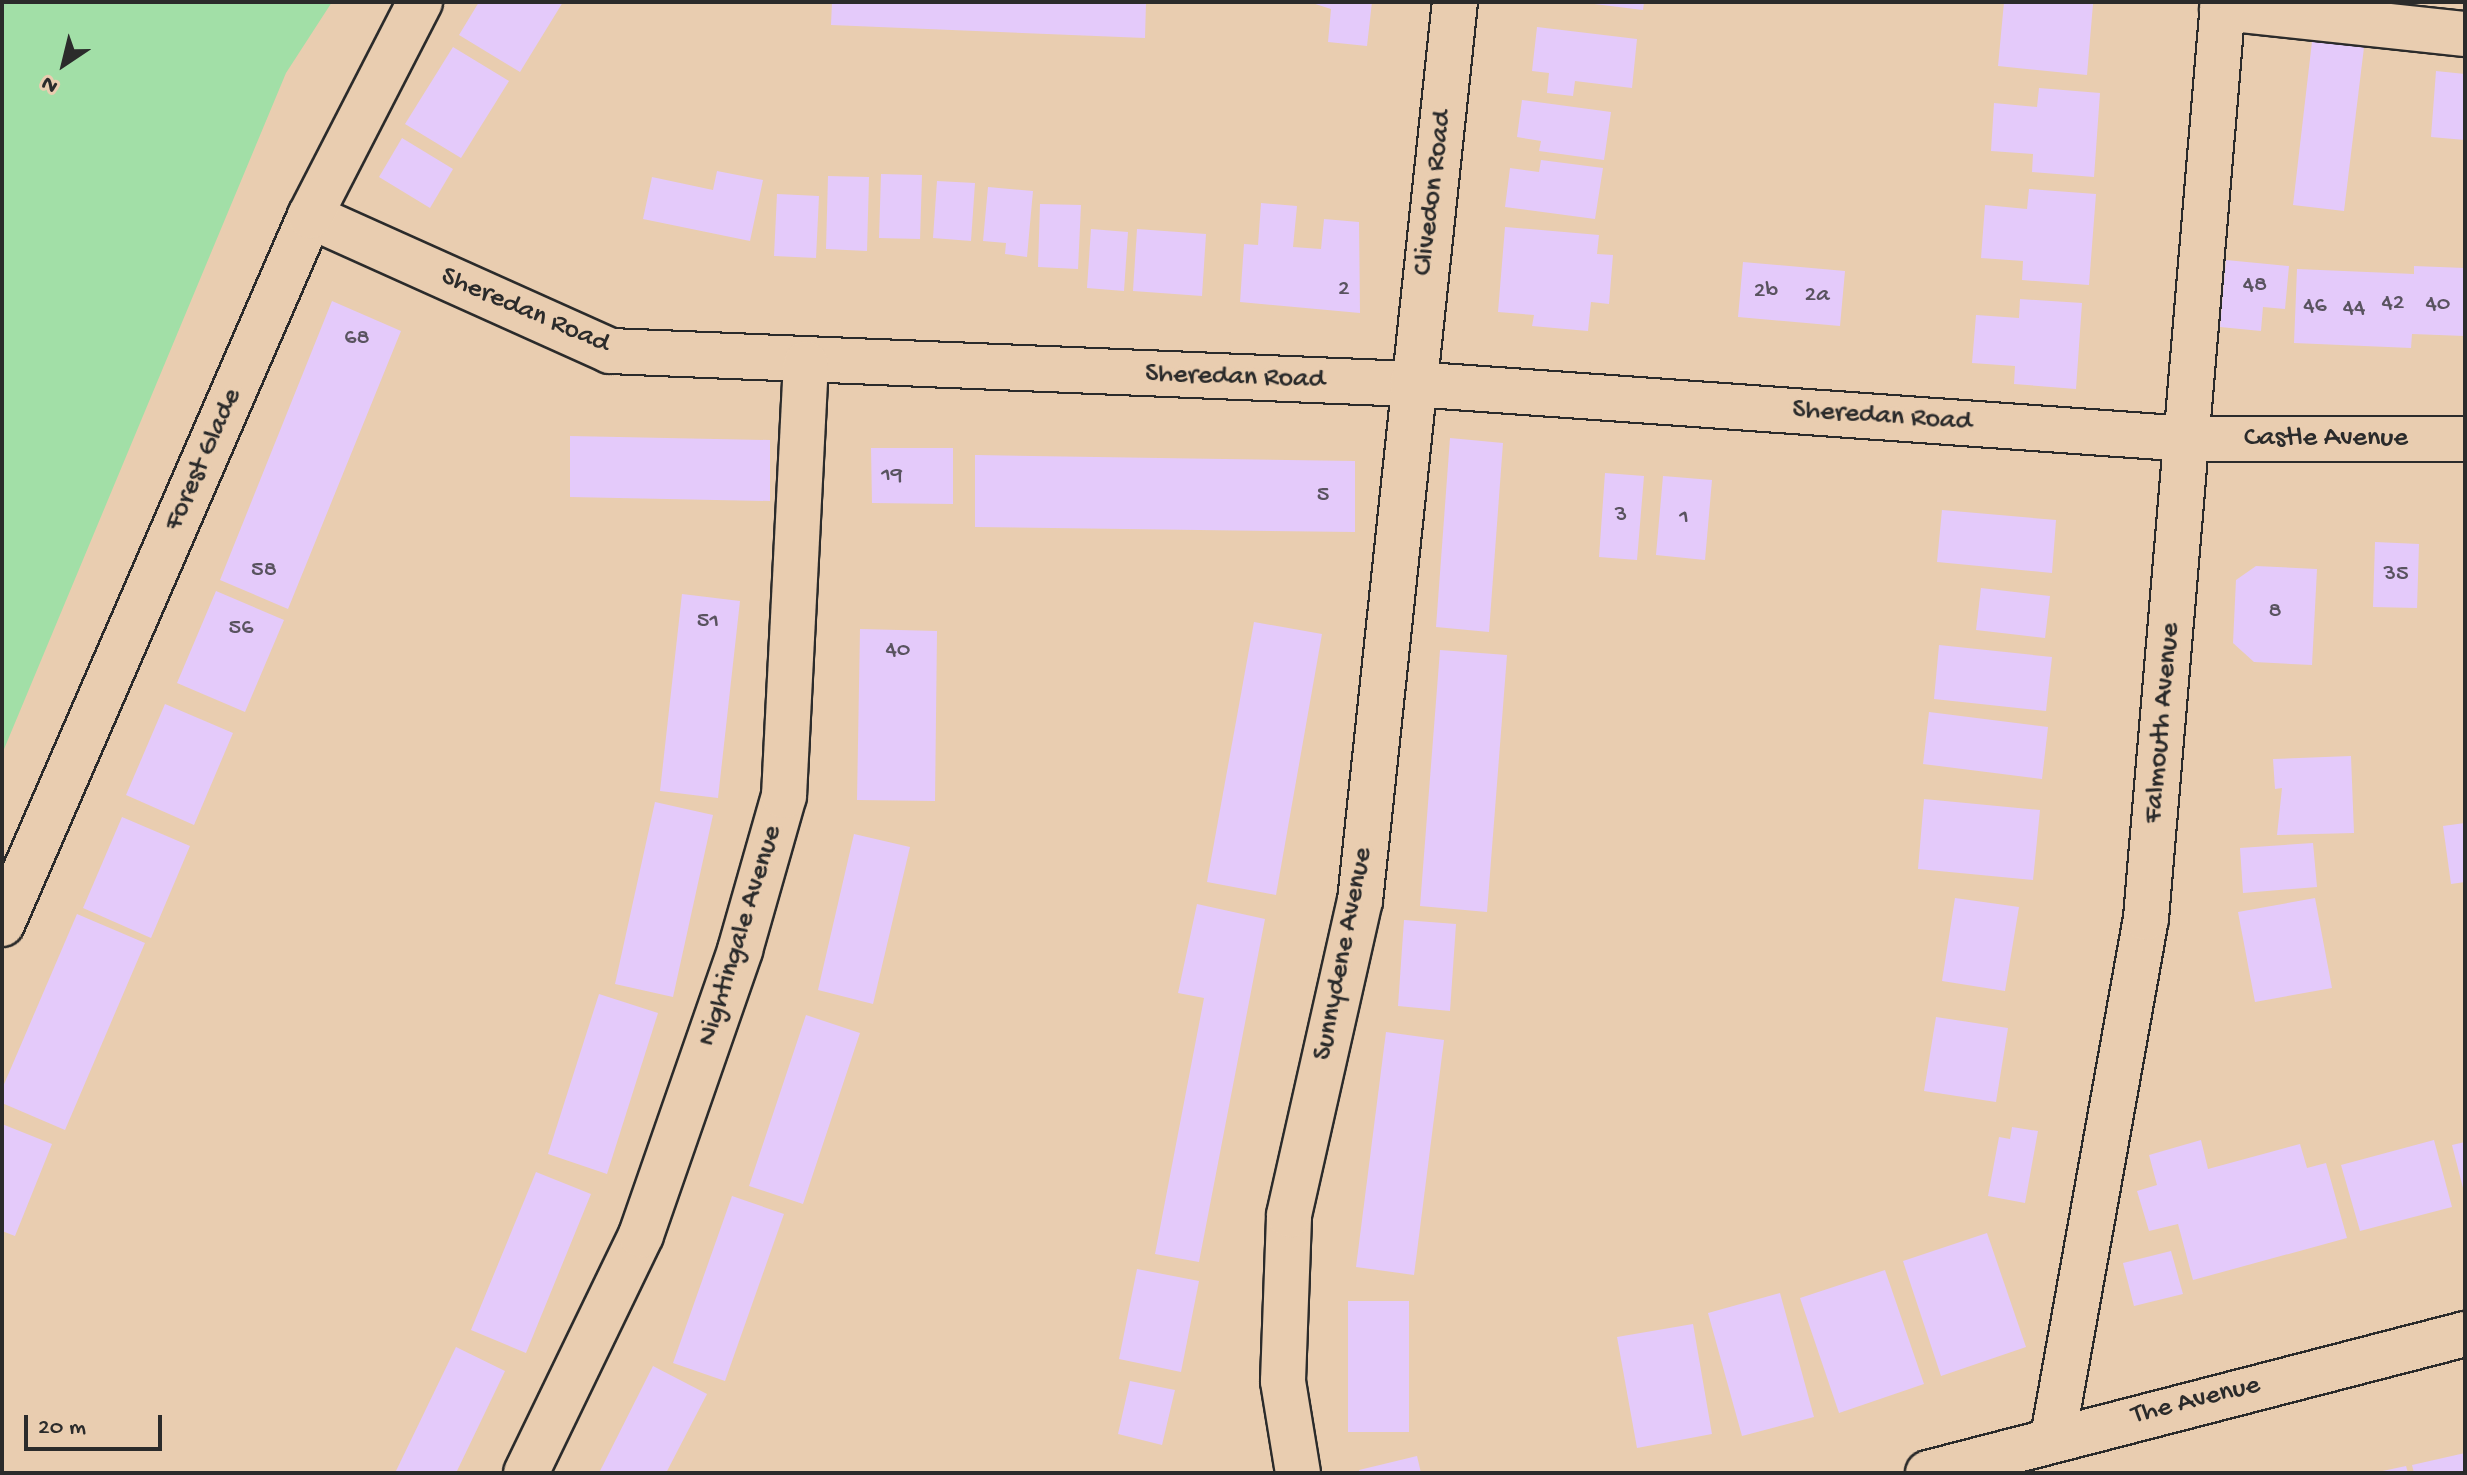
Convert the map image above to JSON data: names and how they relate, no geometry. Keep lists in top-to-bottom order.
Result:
{
  "streets": {
    "street": [
      "Clivedon Road",
      "Sheredan Road",
      "Castle Avenue",
      "Forest Glade",
      "Falmouth Avenue",
      "Nightingale Avenue",
      "Sunnydene Avenue",
      "The Avenue"
    ]
  },
  "crossings": [
    ["Clivedon Road", "Sheredan Road"],
    ["Clivedon Road", "Sunnydene Avenue"],
    ["Sheredan Road", "Castle Avenue"],
    ["Sheredan Road", "Forest Glade"],
    ["Sheredan Road", "Falmouth Avenue"],
    ["Sheredan Road", "Nightingale Avenue"],
    ["Sheredan Road", "Sunnydene Avenue"],
    ["Castle Avenue", "Falmouth Avenue"],
    ["Falmouth Avenue", "The Avenue"]
  ],
  "house_numbers": [
    "48",
    "2",
    "2b",
    "2a",
    "42",
    "40",
    "46",
    "44",
    "68",
    "19",
    "5",
    "3",
    "1",
    "58",
    "35",
    "8",
    "51",
    "56",
    "40"
  ],
  "scale_bar": "20 m",
  "north": "bottom left"
}
